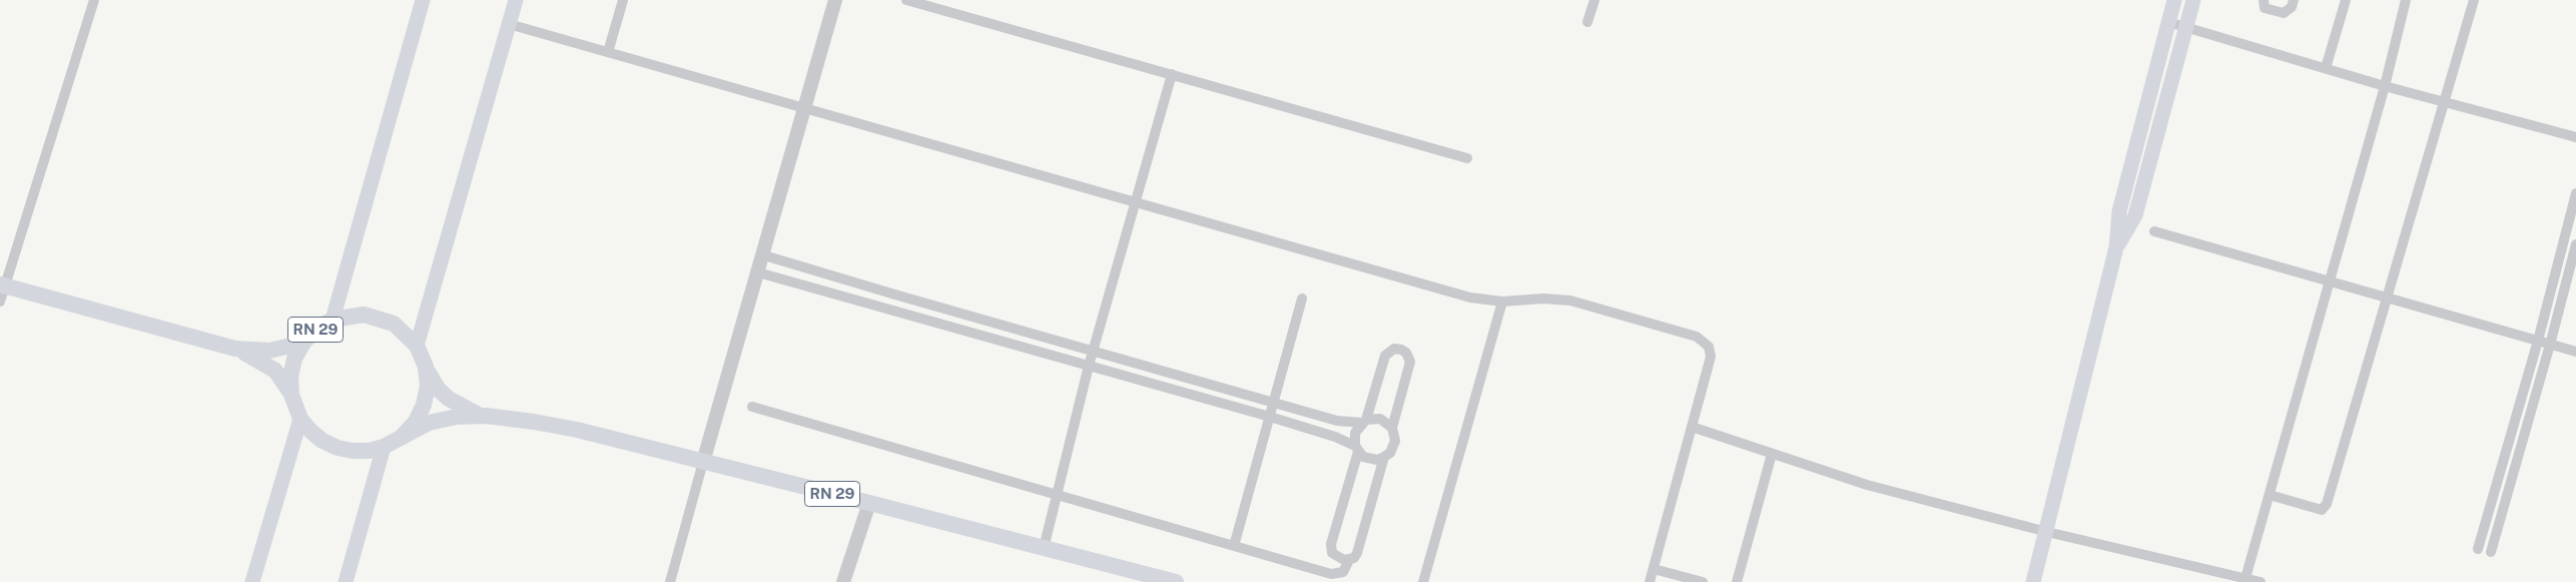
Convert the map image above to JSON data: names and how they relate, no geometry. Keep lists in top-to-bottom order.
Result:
{
  "streets": {
    "main road": ["RN 29"]
  }
}
